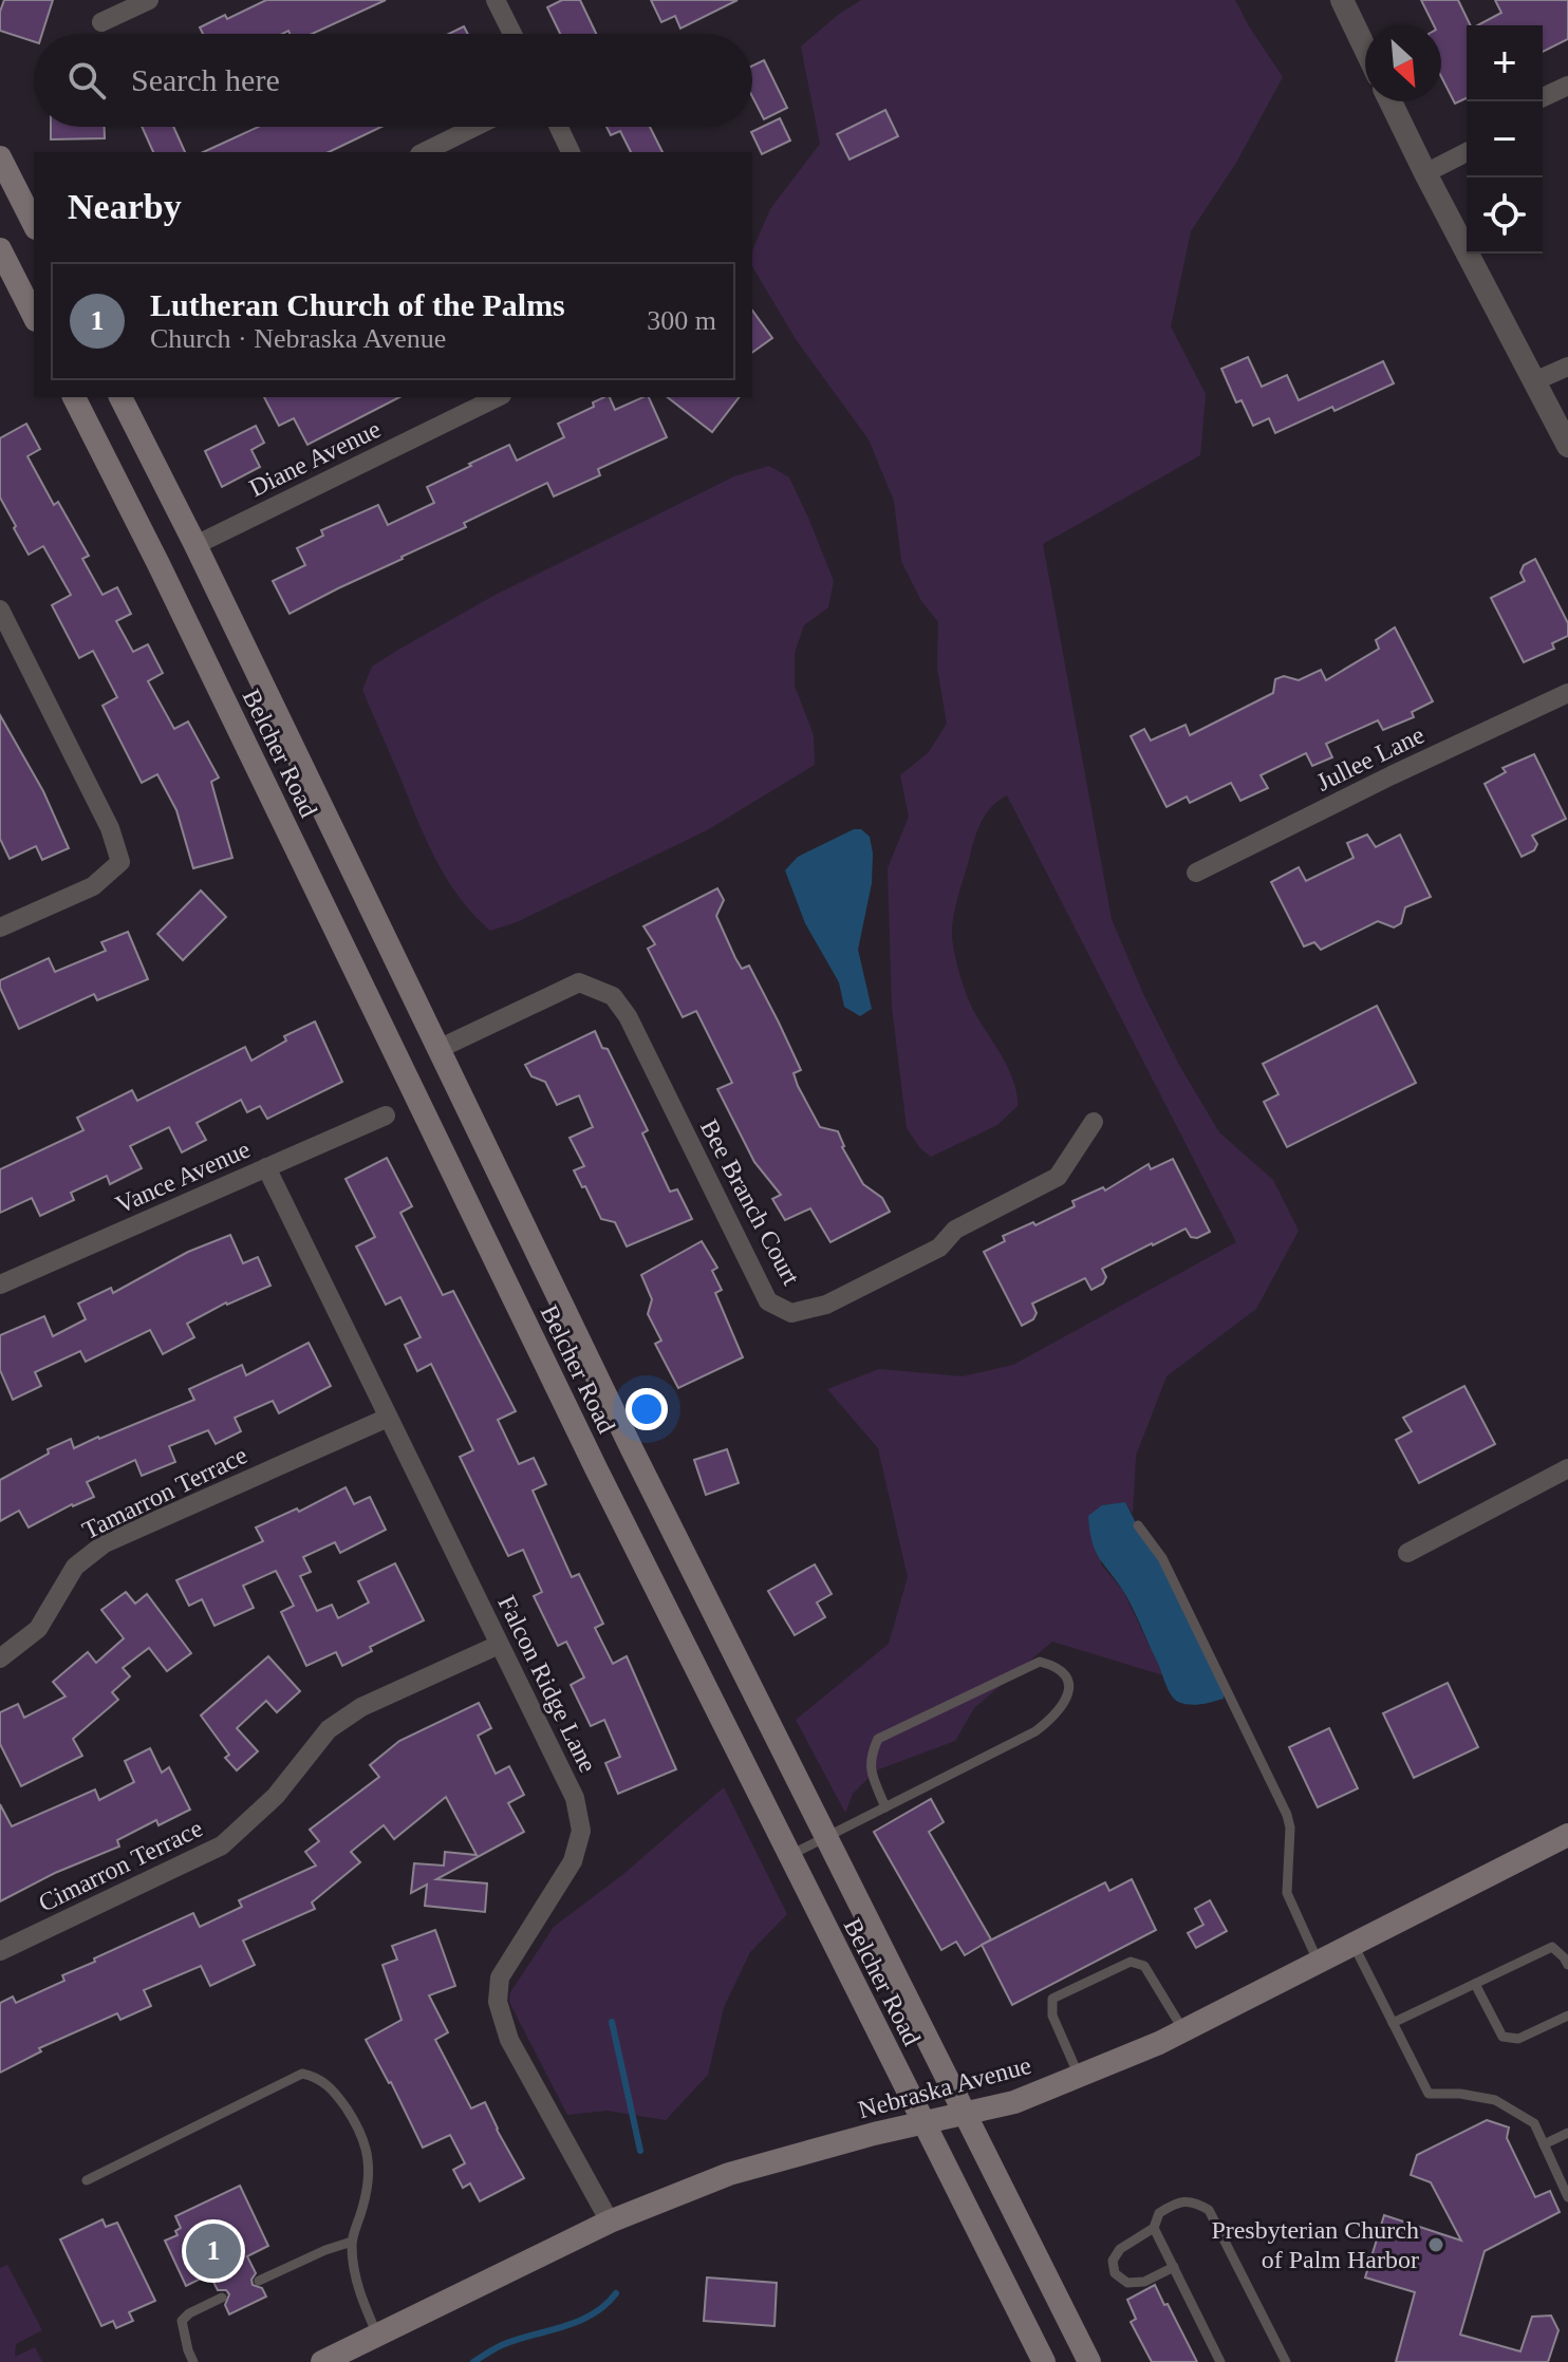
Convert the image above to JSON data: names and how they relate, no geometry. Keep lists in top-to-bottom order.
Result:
{
  "streets": {
    "main road": ["Belcher Road", "Nebraska Avenue"],
    "street": [
      "Diane Avenue",
      "Jullee Lane",
      "Vance Avenue",
      "Bee Branch Court",
      "Tamarron Terrace",
      "Falcon Ridge Lane",
      "Cimarron Terrace"
    ]
  },
  "crossings": [
    ["Diane Avenue", "Belcher Road"],
    ["Belcher Road", "Bee Branch Court"],
    ["Belcher Road", "Nebraska Avenue"],
    ["Vance Avenue", "Falcon Ridge Lane"],
    ["Tamarron Terrace", "Falcon Ridge Lane"],
    ["Falcon Ridge Lane", "Cimarron Terrace"],
    ["Falcon Ridge Lane", "Nebraska Avenue"]
  ],
  "places": ["Presbyterian Church of Palm Harbor"],
  "north": "bottom right",
  "page": {
    "map_buttons": ["+", "−"],
    "search": "Search here",
    "heading": "Nearby",
    "list": [
      {
        "mark": "1",
        "name": "Lutheran Church of the Palms",
        "note": "Church · Nebraska Avenue",
        "value": "300 m"
      }
    ],
    "pins": "1"
  }
}
